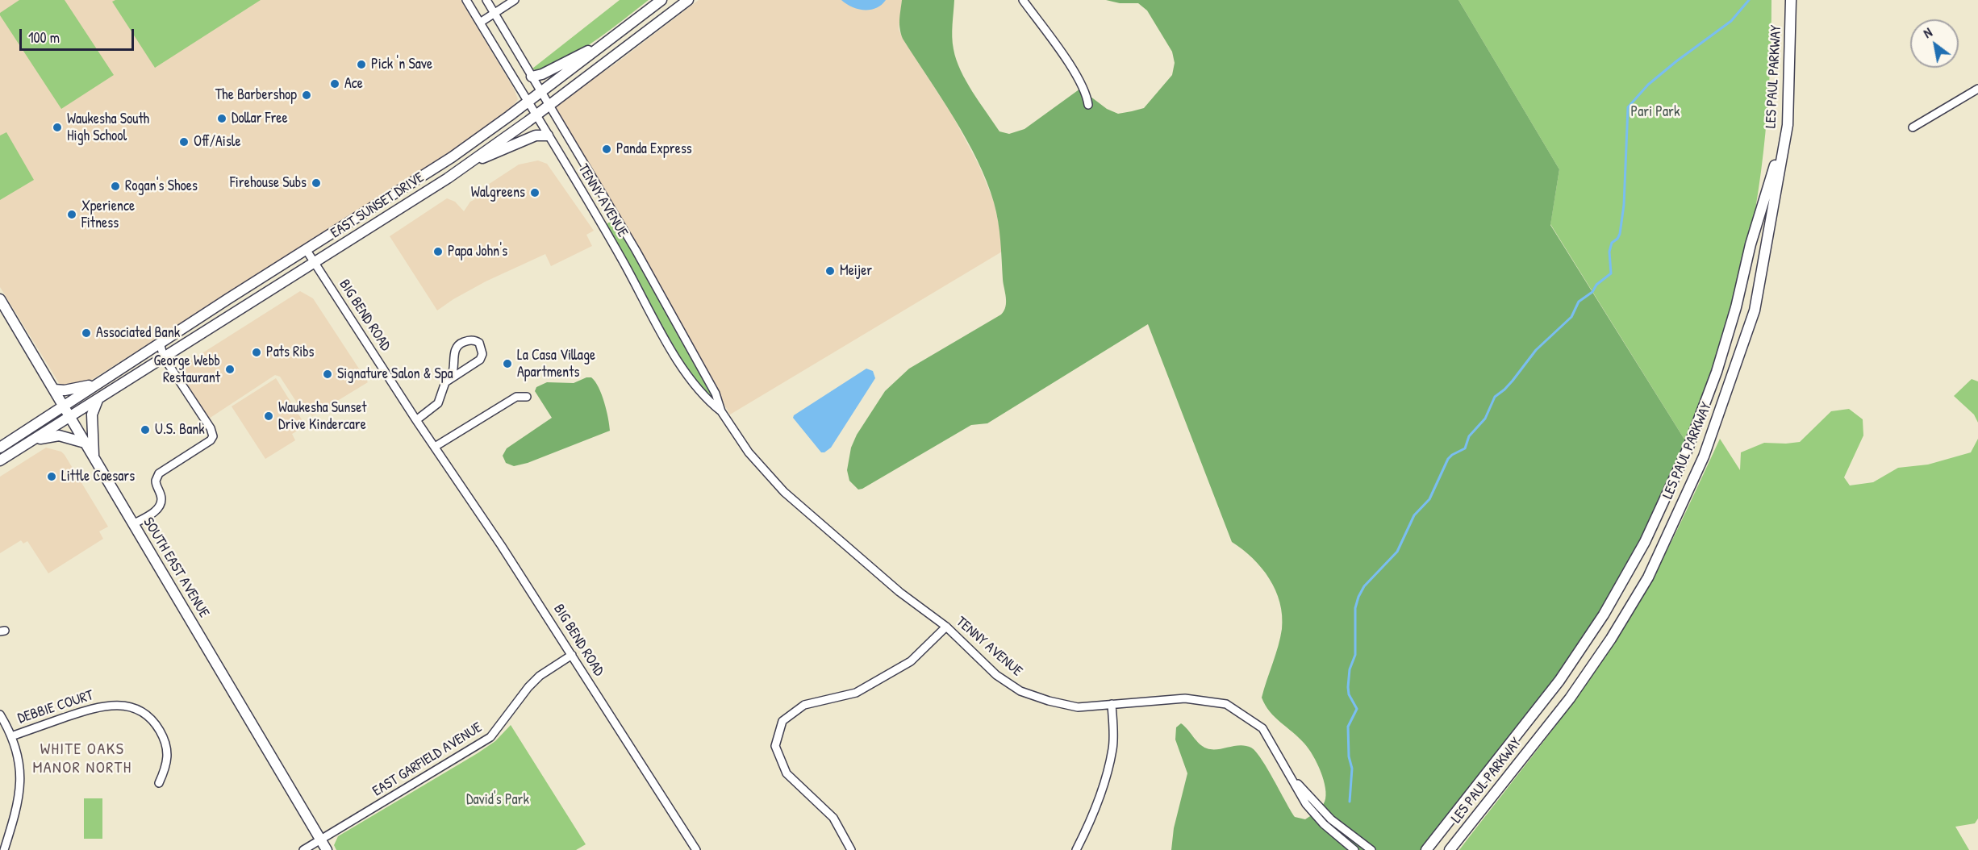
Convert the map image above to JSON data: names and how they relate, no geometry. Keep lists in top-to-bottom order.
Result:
{
  "streets": {
    "main road": ["LES PAUL PARKWAY", "EAST SUNSET DRIVE", "SOUTH EAST AVENUE"],
    "street": [
      "TENNY AVENUE",
      "BIG BEND ROAD",
      "DEBBIE COURT",
      "EAST GARFIELD AVENUE"
    ]
  },
  "crossings": [
    ["TENNY AVENUE", "EAST SUNSET DRIVE"],
    ["EAST SUNSET DRIVE", "BIG BEND ROAD"],
    ["EAST SUNSET DRIVE", "SOUTH EAST AVENUE"],
    ["BIG BEND ROAD", "EAST GARFIELD AVENUE"],
    ["SOUTH EAST AVENUE", "EAST GARFIELD AVENUE"]
  ],
  "districts": ["WHITE OAKS MANOR NORTH"],
  "parks": ["Pari Park", "David's Park"],
  "places": [
    "Pick 'n Save",
    "Ace",
    "The Barbershop",
    "Dollar Free",
    "Waukesha South High School",
    "Off/Aisle",
    "Panda Express",
    "Firehouse Subs",
    "Rogan's Shoes",
    "Walgreens",
    "Xperience Fitness",
    "Papa John's",
    "Meijer",
    "Associated Bank",
    "Pats Ribs",
    "La Casa Village Apartments",
    "George Webb Restaurant",
    "Signature Salon & Spa",
    "Waukesha Sunset Drive Kindercare",
    "U.S. Bank",
    "Little Caesars"
  ],
  "scale_bar": "100 m",
  "north": "top left"
}
